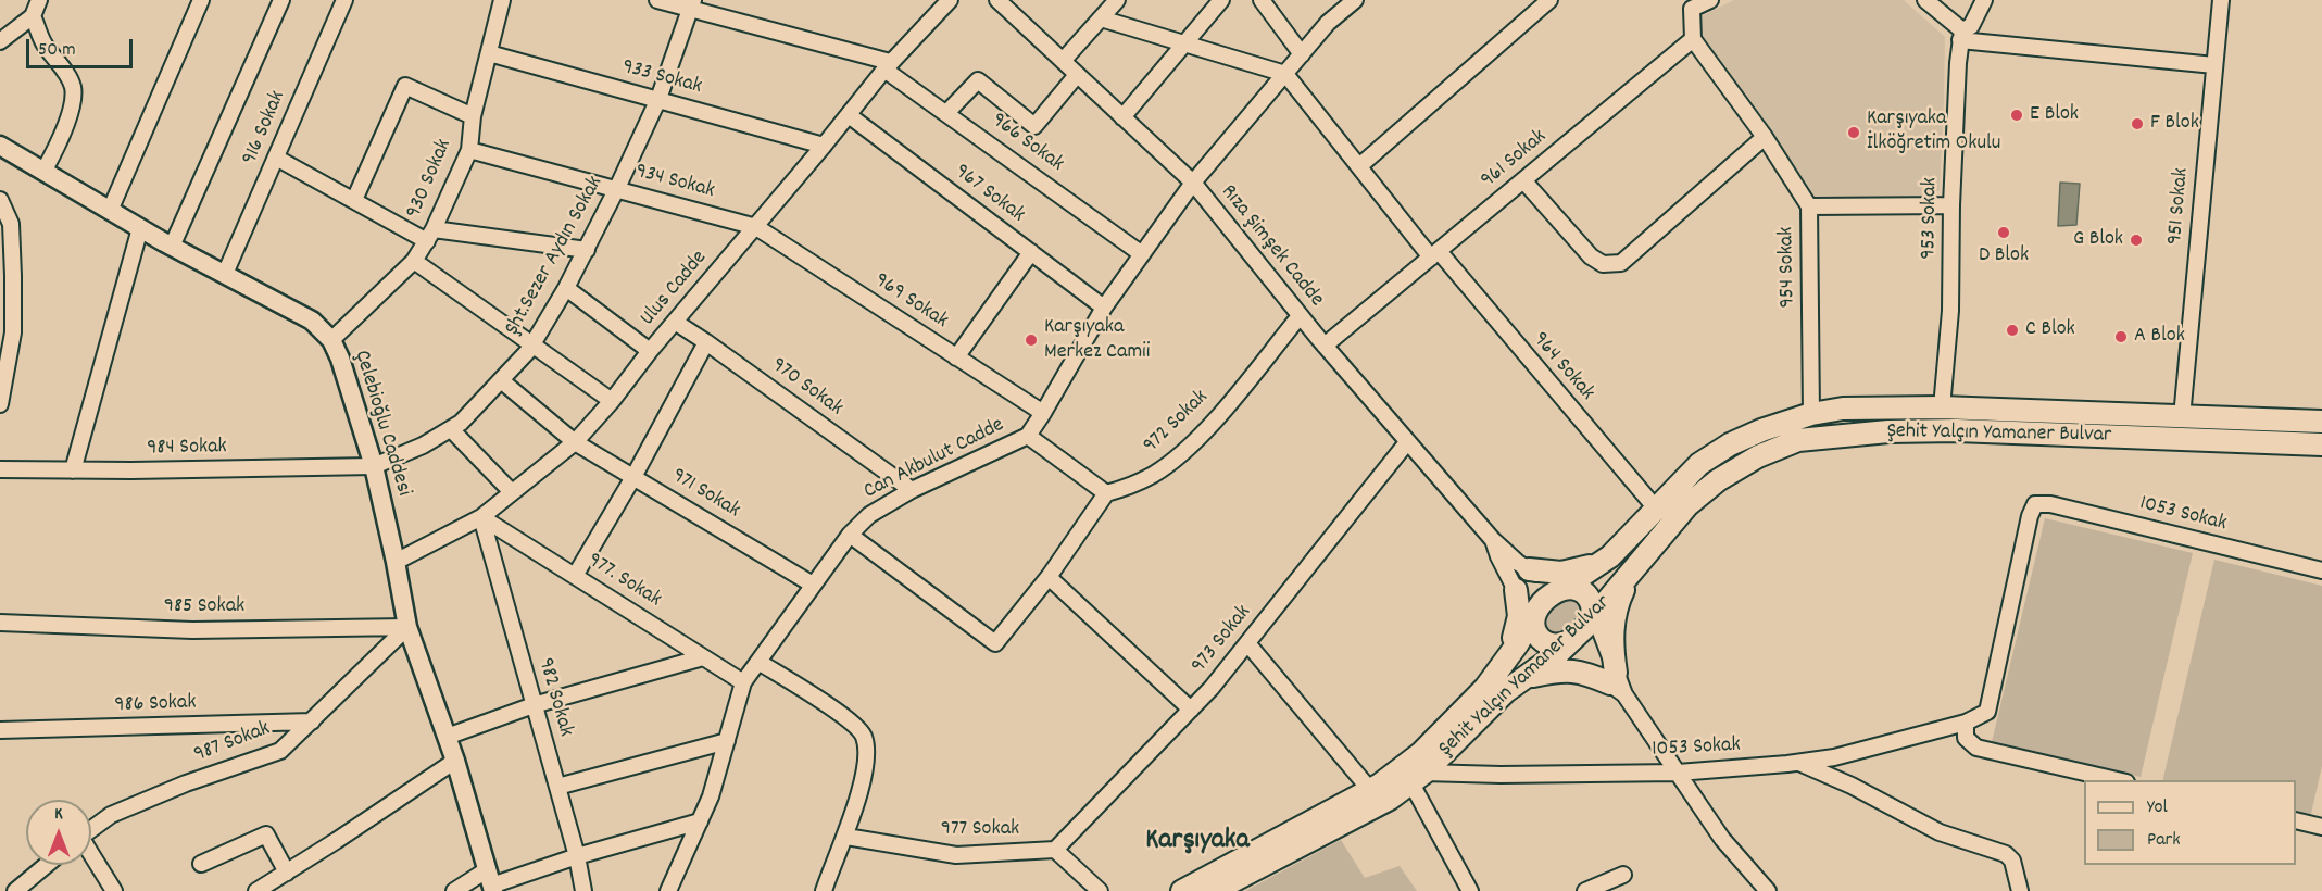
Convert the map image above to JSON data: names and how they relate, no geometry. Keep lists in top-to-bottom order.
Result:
{
  "streets": {
    "highway": ["Şehit Yalçın Yamaner Bulvar"],
    "main road": ["Çelebioğlu Caddesi"],
    "street": [
      "933 Sokak",
      "916 Sokak",
      "966 Sokak",
      "961 Sokak",
      "930 Sokak",
      "934 Sokak",
      "967 Sokak",
      "951 Sokak",
      "953 Sokak",
      "Rıza Şimşek Cadde",
      "Şht.Sezer Aydın Sokak",
      "954 Sokak",
      "Ulus Cadde",
      "969 Sokak",
      "964 Sokak",
      "970 Sokak",
      "972 Sokak",
      "984 Sokak",
      "Can Akbulut Cadde",
      "971 Sokak",
      "1053 Sokak",
      "977. Sokak",
      "985 Sokak",
      "973 Sokak",
      "982 Sokak",
      "986 Sokak",
      "987 Sokak",
      "977 Sokak"
    ]
  },
  "crossings": [
    ["933 Sokak", "930 Sokak"],
    ["933 Sokak", "Şht.Sezer Aydın Sokak"],
    ["933 Sokak", "Ulus Cadde"],
    ["916 Sokak", "Çelebioğlu Caddesi"],
    ["966 Sokak", "Şht.Sezer Aydın Sokak"],
    ["966 Sokak", "Ulus Cadde"],
    ["966 Sokak", "Can Akbulut Cadde"],
    ["961 Sokak", "Rıza Şimşek Cadde"],
    ["961 Sokak", "954 Sokak"],
    ["961 Sokak", "964 Sokak"],
    ["930 Sokak", "934 Sokak"],
    ["930 Sokak", "Çelebioğlu Caddesi"],
    ["934 Sokak", "Şht.Sezer Aydın Sokak"],
    ["934 Sokak", "Ulus Cadde"],
    ["934 Sokak", "969 Sokak"],
    ["967 Sokak", "Ulus Cadde"],
    ["967 Sokak", "Can Akbulut Cadde"],
    ["951 Sokak", "Şehit Yalçın Yamaner Bulvar"],
    ["953 Sokak", "Şehit Yalçın Yamaner Bulvar"],
    ["Rıza Şimşek Cadde", "972 Sokak"],
    ["Rıza Şimşek Cadde", "Şehit Yalçın Yamaner Bulvar"],
    ["Rıza Şimşek Cadde", "Can Akbulut Cadde"],
    ["Rıza Şimşek Cadde", "973 Sokak"],
    ["Şht.Sezer Aydın Sokak", "Çelebioğlu Caddesi"],
    ["Şht.Sezer Aydın Sokak", "984 Sokak"],
    ["Şht.Sezer Aydın Sokak", "971 Sokak"],
    ["954 Sokak", "Şehit Yalçın Yamaner Bulvar"],
    ["Ulus Cadde", "969 Sokak"],
    ["Ulus Cadde", "970 Sokak"],
    ["Ulus Cadde", "Çelebioğlu Caddesi"],
    ["Ulus Cadde", "971 Sokak"],
    ["Ulus Cadde", "977. Sokak"],
    ["Ulus Cadde", "982 Sokak"],
    ["969 Sokak", "Can Akbulut Cadde"],
    ["964 Sokak", "Şehit Yalçın Yamaner Bulvar"],
    ["964 Sokak", "Can Akbulut Cadde"],
    ["970 Sokak", "Can Akbulut Cadde"],
    ["Çelebioğlu Caddesi", "984 Sokak"],
    ["Çelebioğlu Caddesi", "985 Sokak"],
    ["Çelebioğlu Caddesi", "987 Sokak"],
    ["Şehit Yalçın Yamaner Bulvar", "1053 Sokak"],
    ["Can Akbulut Cadde", "971 Sokak"],
    ["Can Akbulut Cadde", "977. Sokak"],
    ["977. Sokak", "982 Sokak"],
    ["985 Sokak", "987 Sokak"],
    ["973 Sokak", "977 Sokak"],
    ["986 Sokak", "987 Sokak"]
  ],
  "districts": ["Karşıyaka"],
  "places": [
    "E Blok",
    "F Blok",
    "Karşıyaka İlköğretim Okulu",
    "D Blok",
    "G Blok",
    "C Blok",
    "A Blok",
    "Karşıyaka Merkez Camii"
  ],
  "legend": ["Yol", "Park"],
  "scale_bar": "50 m",
  "north": "top"
}
